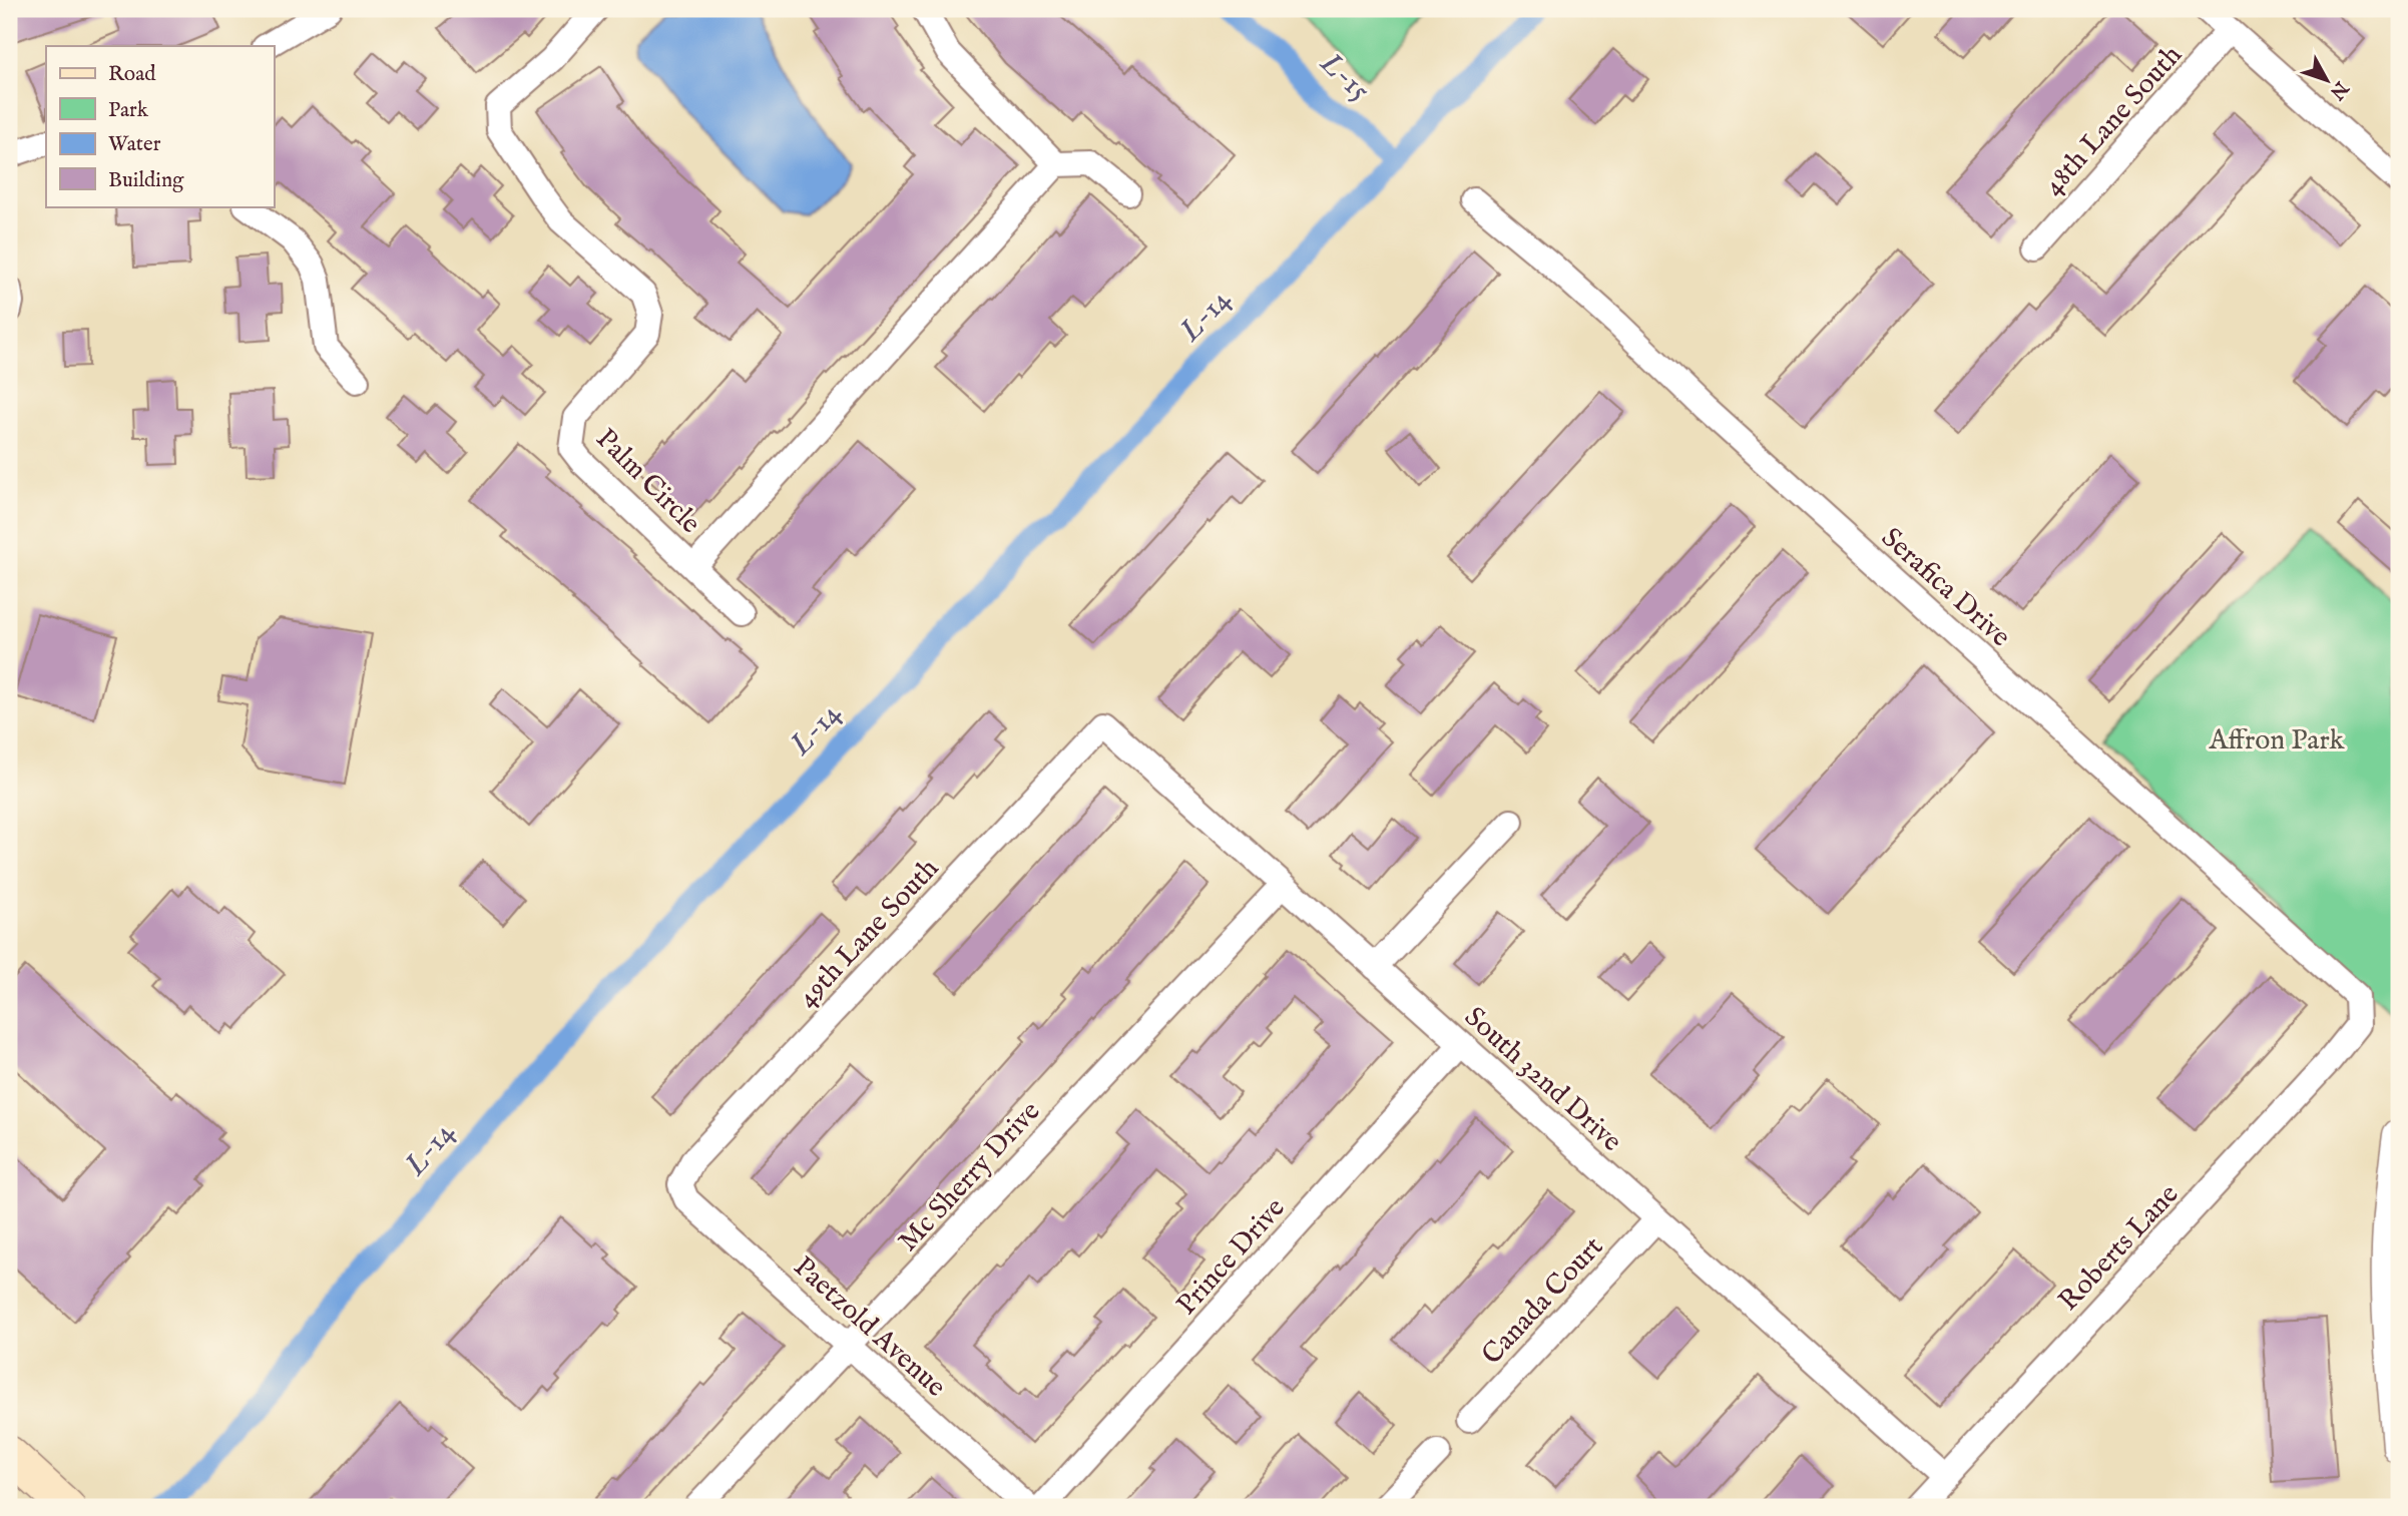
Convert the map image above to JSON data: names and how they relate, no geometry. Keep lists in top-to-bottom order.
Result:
{
  "streets": {
    "street": [
      "48th Lane South",
      "Palm Circle",
      "Serafica Drive",
      "49th Lane South",
      "South 32nd Drive",
      "Mc Sherry Drive",
      "Roberts Lane",
      "Prince Drive",
      "Canada Court",
      "Paetzold Avenue"
    ]
  },
  "crossings": [
    ["Serafica Drive", "Roberts Lane"],
    ["49th Lane South", "South 32nd Drive"],
    ["49th Lane South", "Paetzold Avenue"],
    ["South 32nd Drive", "Mc Sherry Drive"],
    ["South 32nd Drive", "Roberts Lane"],
    ["South 32nd Drive", "Prince Drive"],
    ["South 32nd Drive", "Canada Court"],
    ["Mc Sherry Drive", "Paetzold Avenue"]
  ],
  "water": ["L-15", "L-14"],
  "parks": ["Affron Park"],
  "legend": [
    "Road",
    "Park",
    "Water",
    "Building"
  ],
  "north": "bottom right"
}
